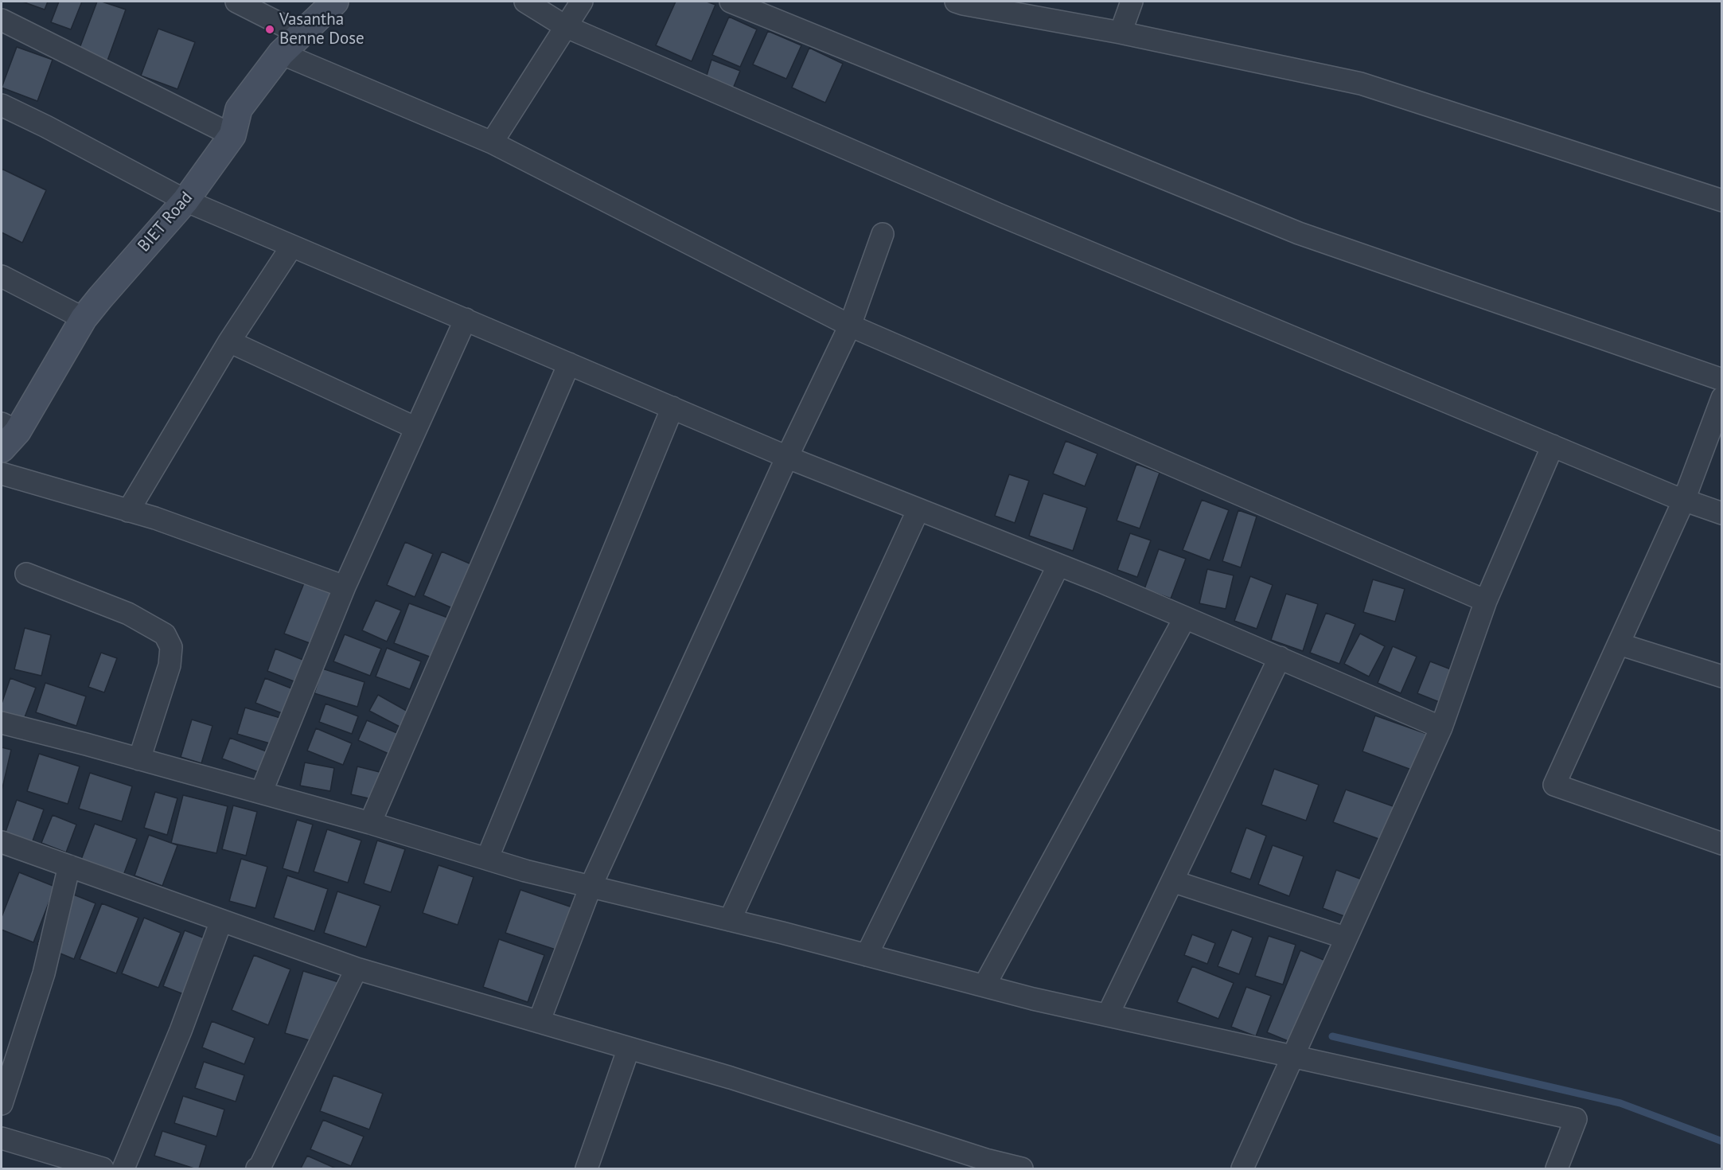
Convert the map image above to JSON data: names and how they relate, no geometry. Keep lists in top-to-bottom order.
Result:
{
  "streets": {
    "street": ["BIET Road"]
  },
  "places": ["Vasantha Benne Dose"]
}
